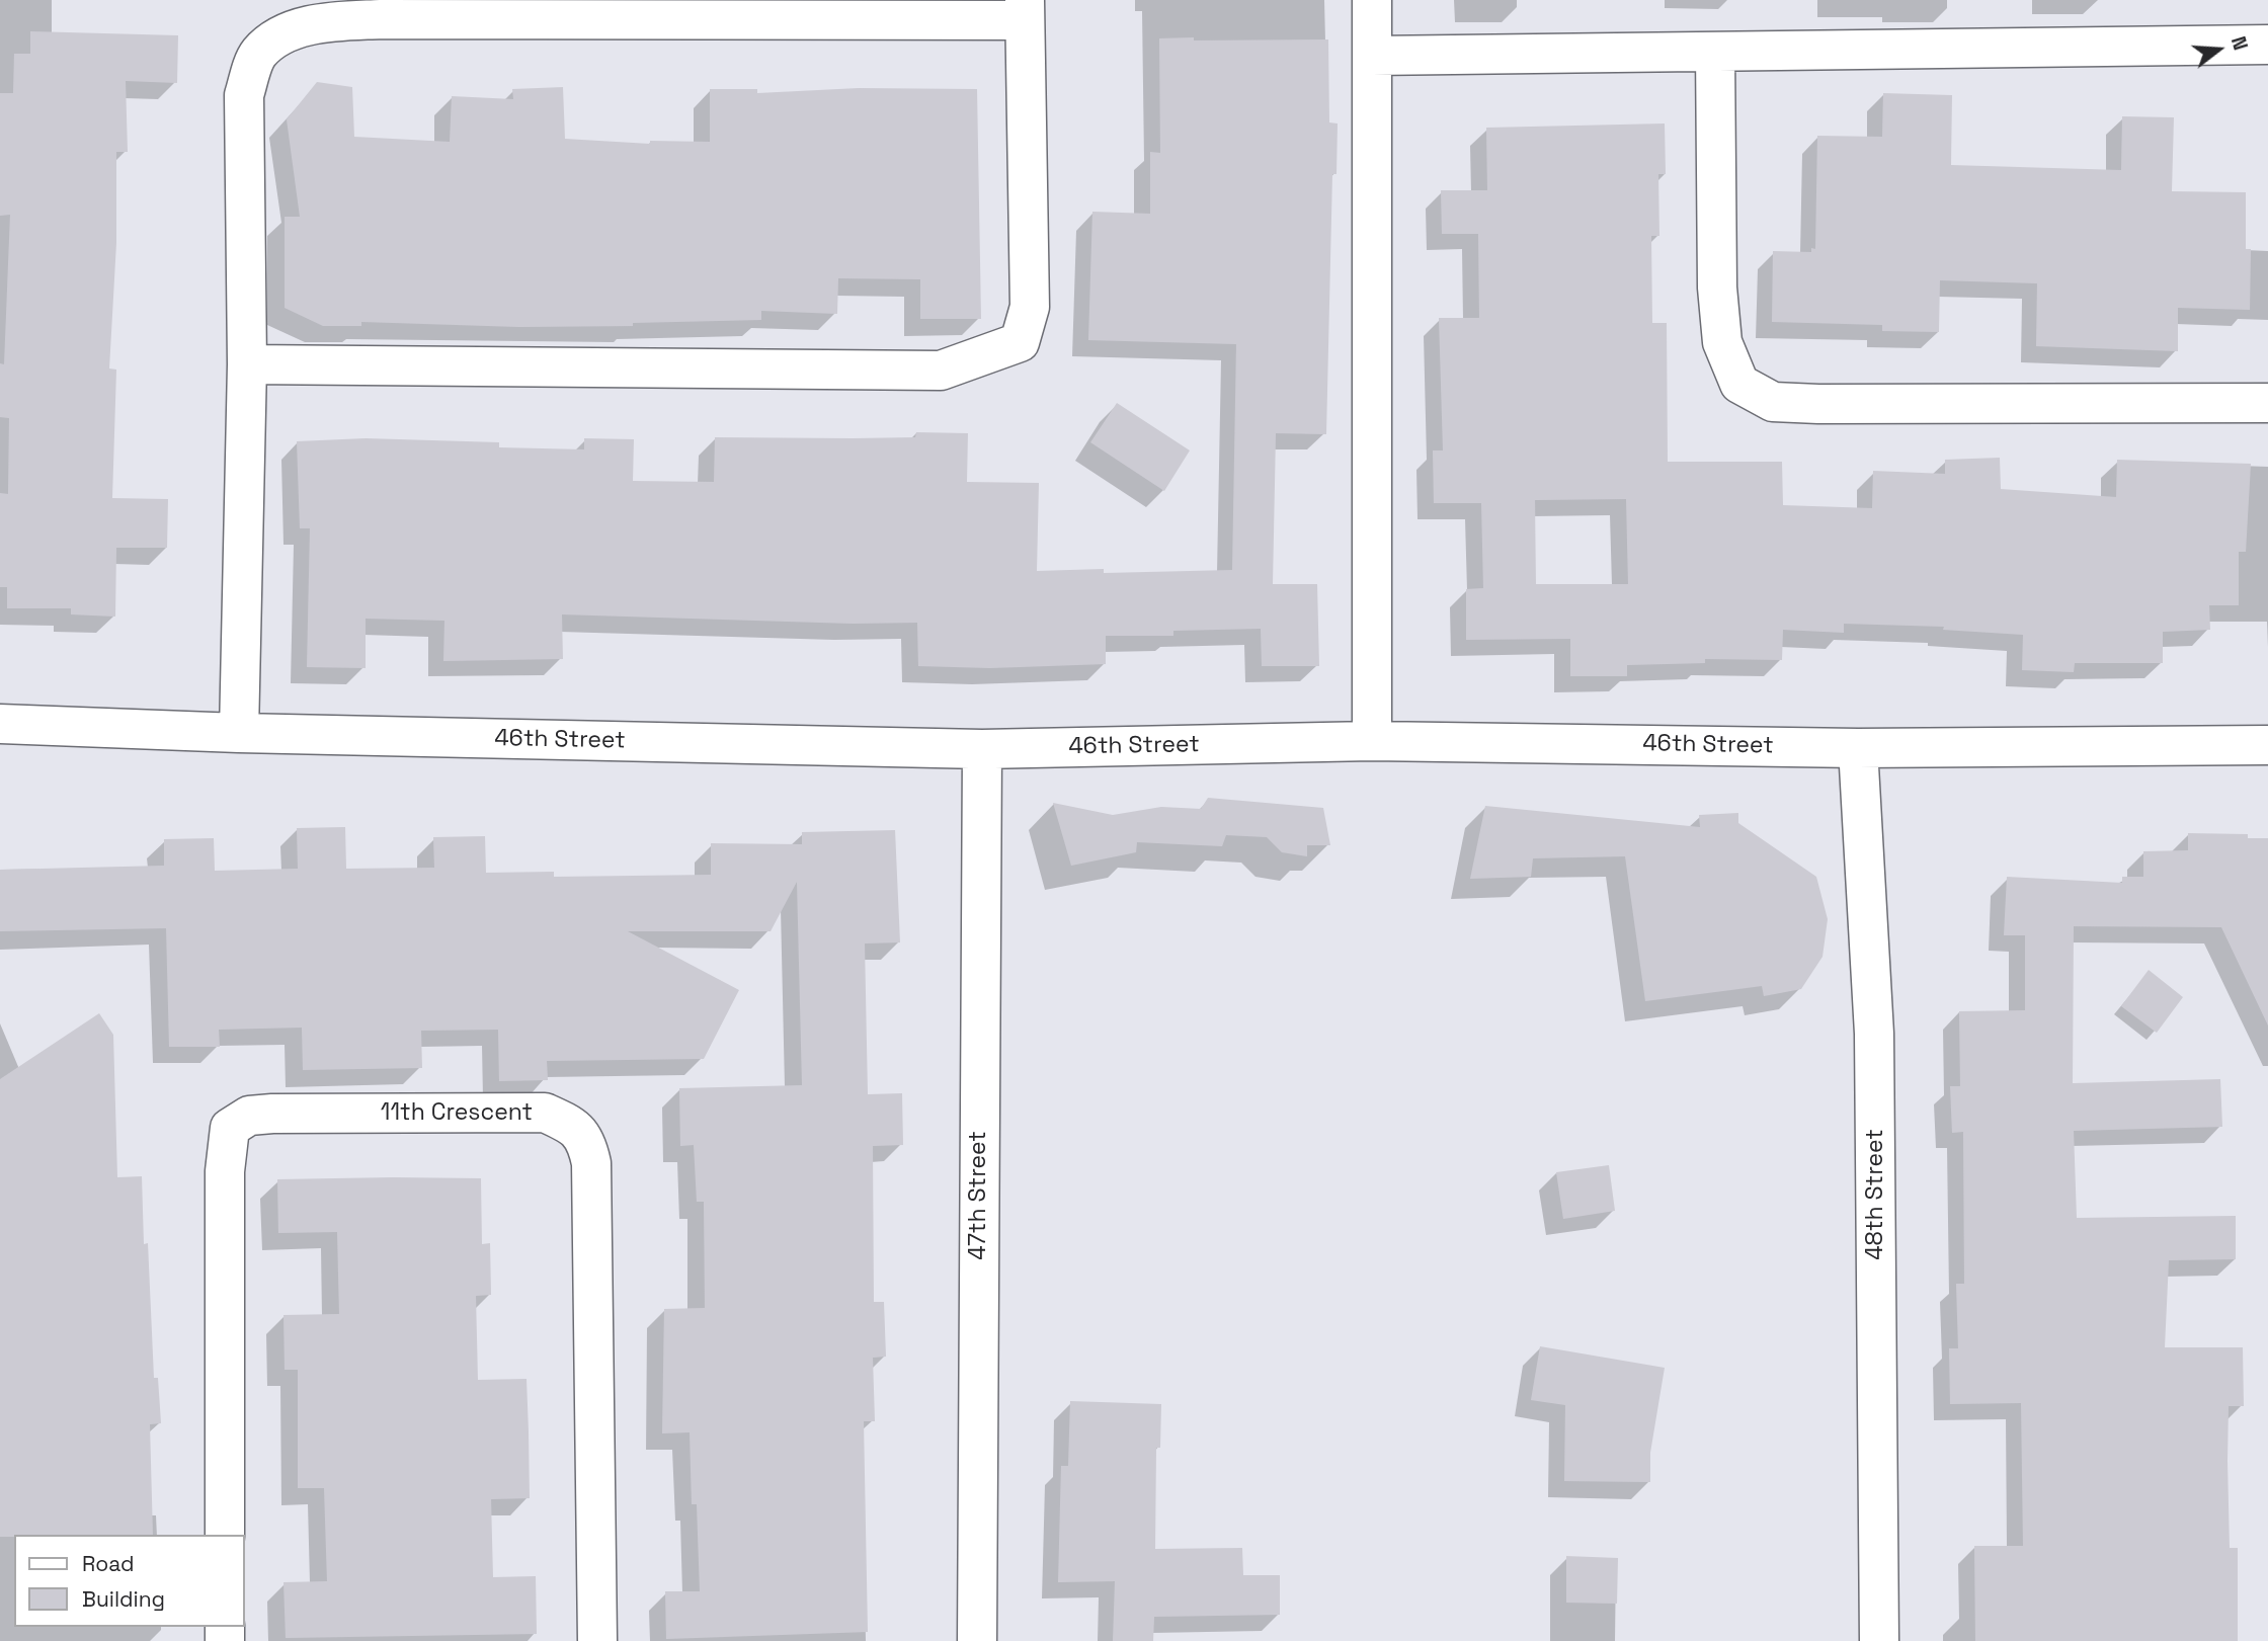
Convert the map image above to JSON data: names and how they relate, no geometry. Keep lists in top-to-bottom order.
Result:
{
  "streets": {
    "street": [
      "46th Street",
      "11th Crescent",
      "48th Street",
      "47th Street"
    ]
  },
  "crossings": [
    ["46th Street", "48th Street"],
    ["46th Street", "47th Street"]
  ],
  "legend": ["Road", "Building"],
  "north": "right"
}
